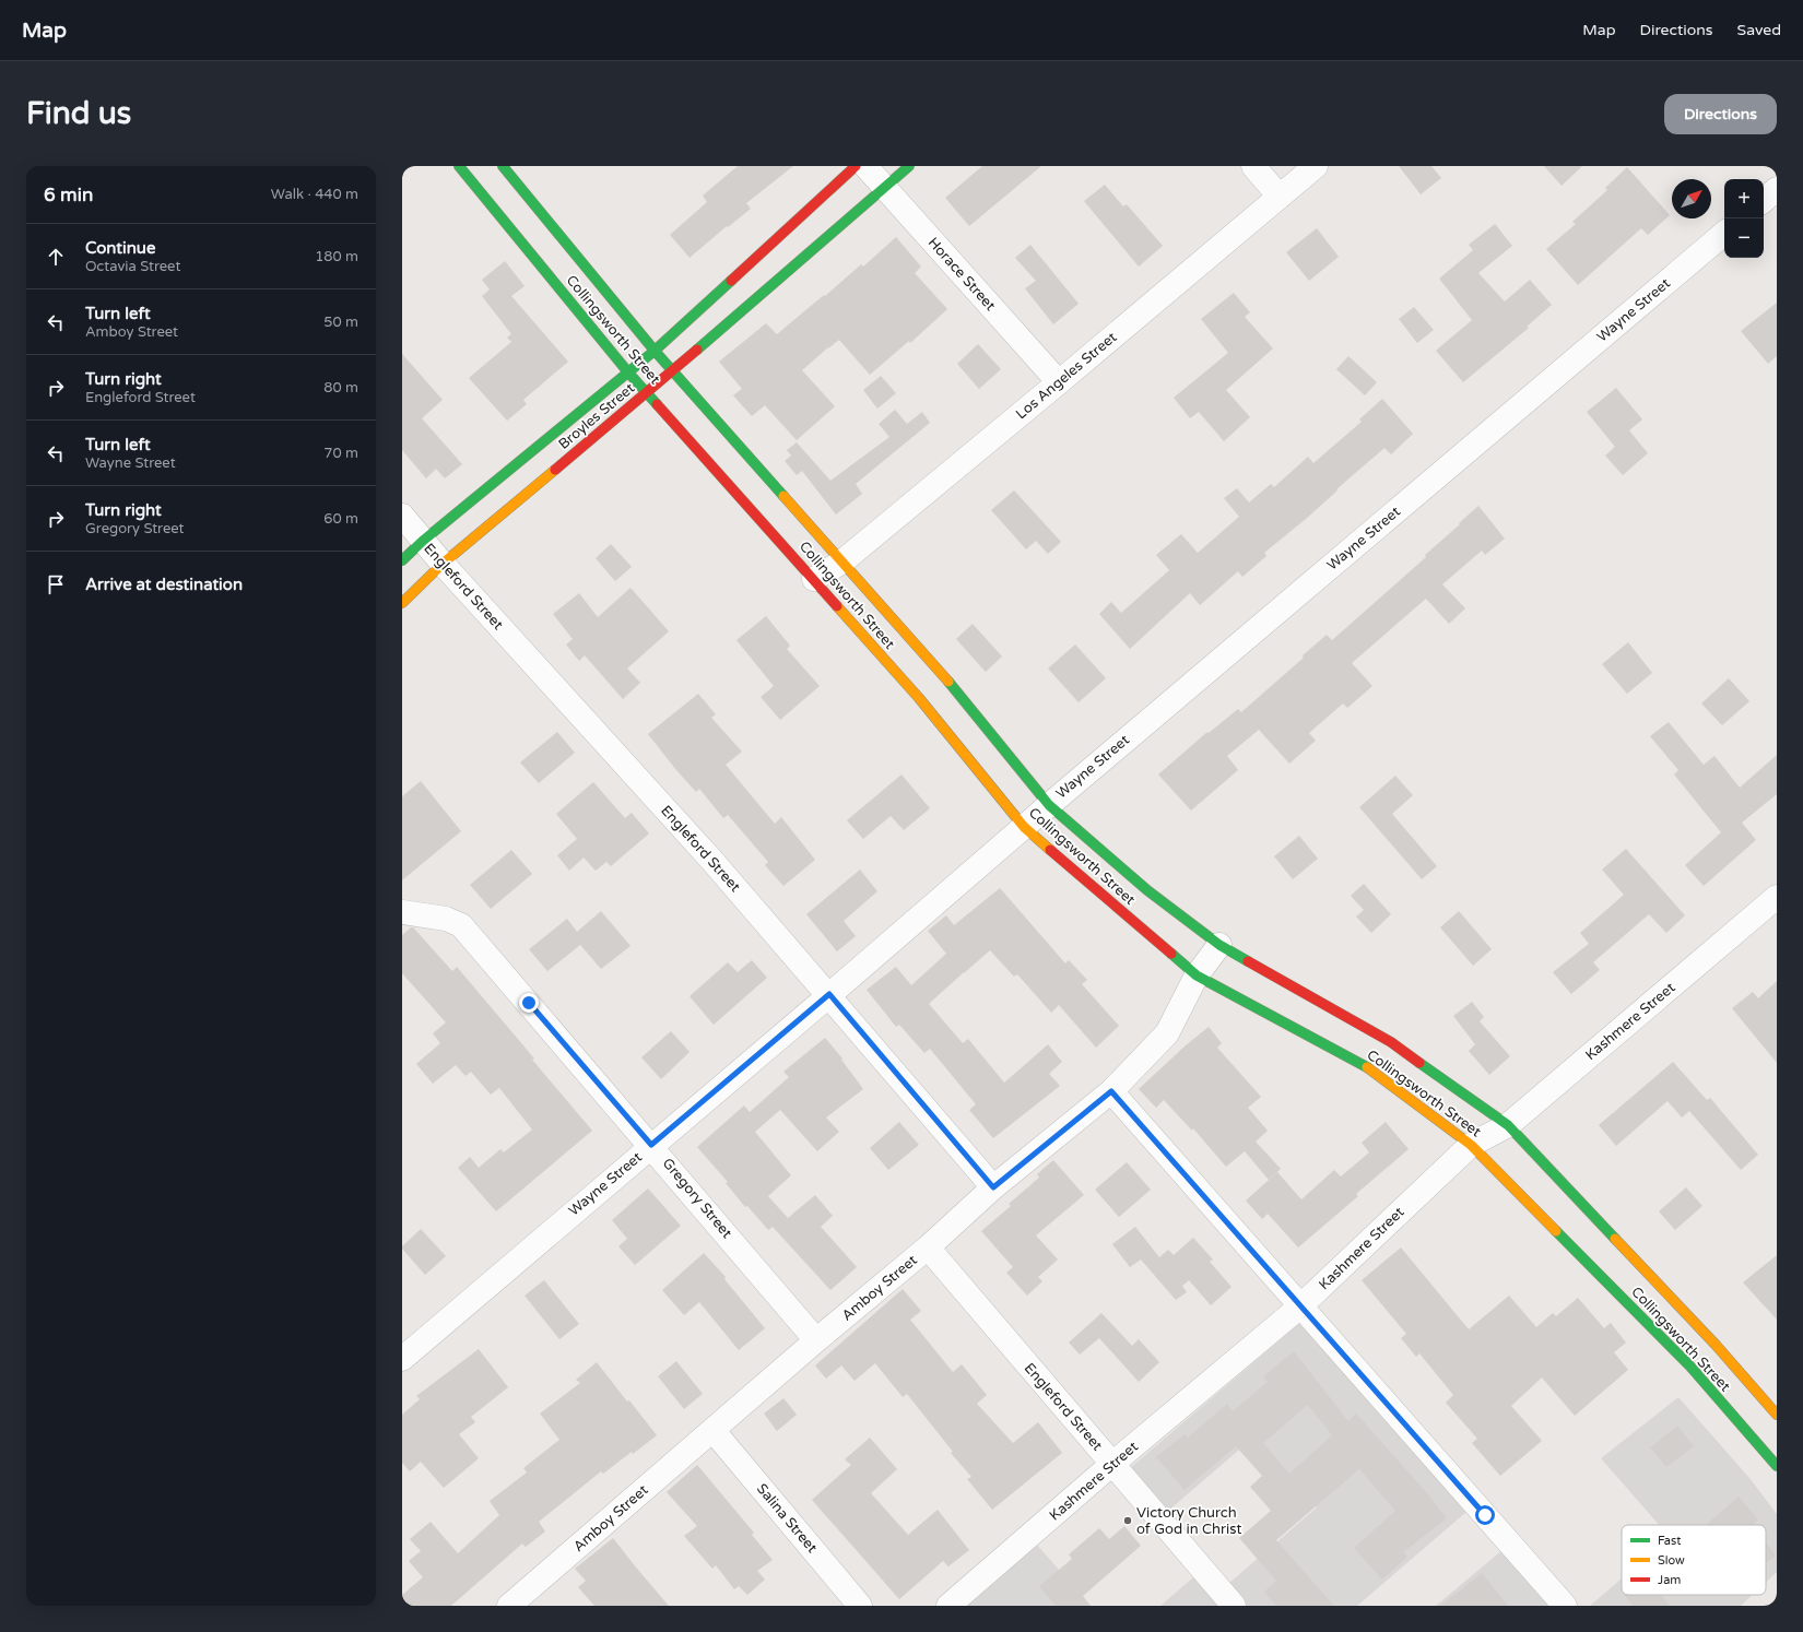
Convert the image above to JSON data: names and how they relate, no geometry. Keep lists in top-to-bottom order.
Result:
{
  "streets": {
    "main road": ["Collingsworth Street", "Broyles Street"],
    "street": [
      "Horace Street",
      "Wayne Street",
      "Los Angeles Street",
      "Engleford Street",
      "Kashmere Street",
      "Gregory Street",
      "Amboy Street",
      "Salina Street"
    ]
  },
  "crossings": [
    ["Horace Street", "Los Angeles Street"],
    ["Horace Street", "Broyles Street"],
    ["Wayne Street", "Collingsworth Street"],
    ["Wayne Street", "Engleford Street"],
    ["Wayne Street", "Gregory Street"],
    ["Collingsworth Street", "Los Angeles Street"],
    ["Collingsworth Street", "Broyles Street"],
    ["Collingsworth Street", "Kashmere Street"],
    ["Collingsworth Street", "Amboy Street"],
    ["Broyles Street", "Engleford Street"],
    ["Engleford Street", "Kashmere Street"],
    ["Engleford Street", "Amboy Street"],
    ["Gregory Street", "Amboy Street"],
    ["Amboy Street", "Salina Street"]
  ],
  "places": ["Victory Church of God in Christ"],
  "legend": ["Fast", "Slow", "Jam"],
  "north": "top right",
  "page": {
    "header": "Map",
    "nav": ["Map", "Directions", "Saved"],
    "buttons": "Directions",
    "title": "Find us",
    "heading": ["6 min", "Walk · 440 m"],
    "map_buttons": ["+", "−"],
    "list": [
      ["Continue", "Octavia Street", "180 m"],
      ["Turn left", "Amboy Street", "50 m"],
      ["Turn right", "Engleford Street", "80 m"],
      ["Turn left", "Wayne Street", "70 m"],
      ["Turn right", "Gregory Street", "60 m"],
      "Arrive at destination"
    ]
  }
}
